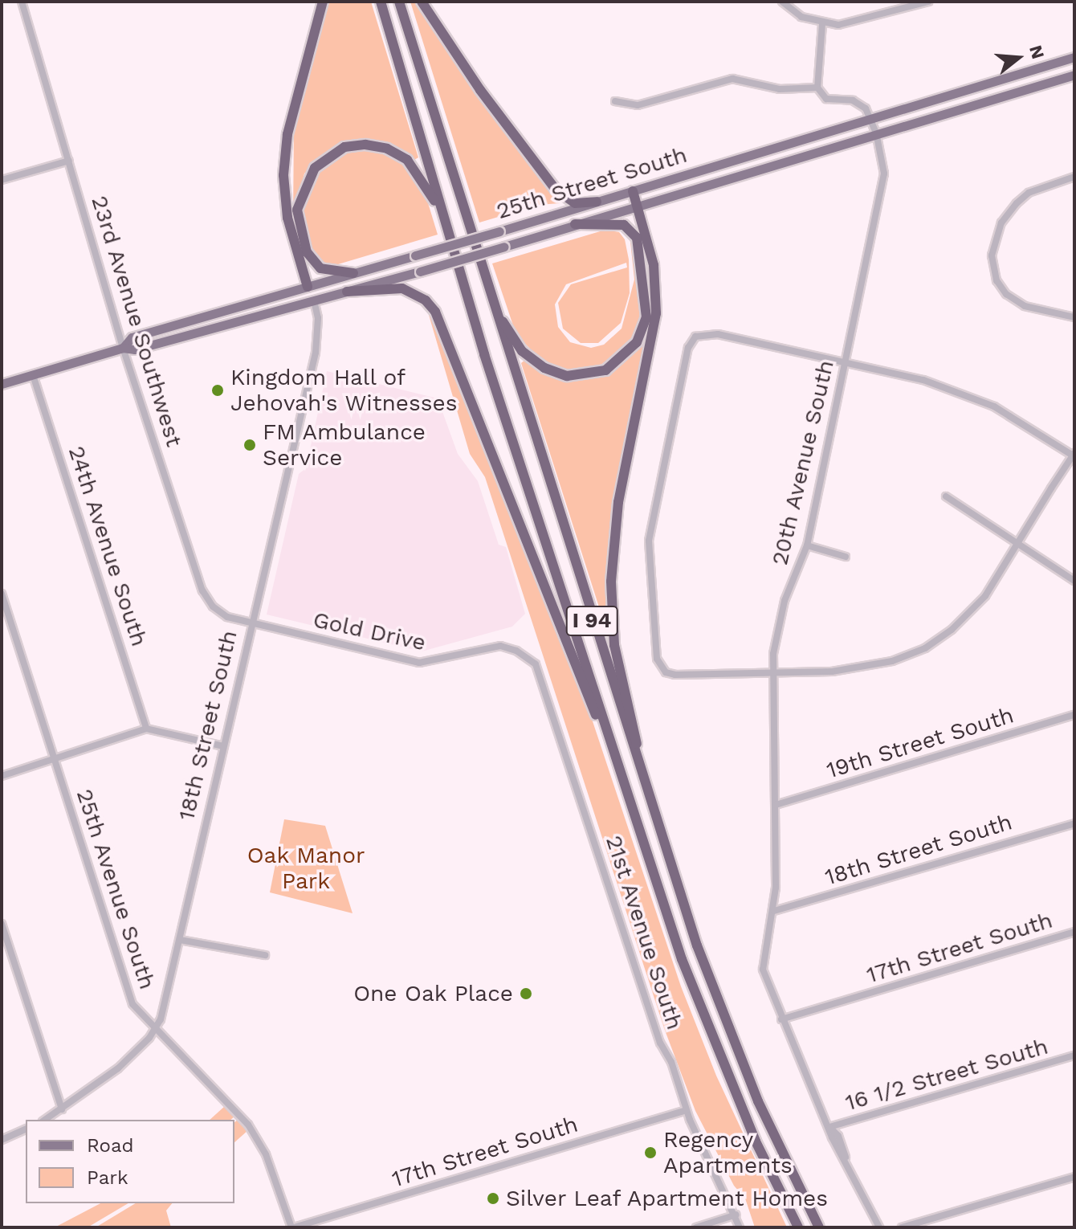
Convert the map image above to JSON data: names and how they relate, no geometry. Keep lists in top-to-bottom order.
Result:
{
  "streets": {
    "highway": ["I 94"],
    "main road": ["25th Street South", "18th Street South"],
    "street": [
      "23rd Avenue Southwest",
      "20th Avenue South",
      "24th Avenue South",
      "Gold Drive",
      "19th Street South",
      "25th Avenue South",
      "21st Avenue South",
      "17th Street South",
      "16 1/2 Street South"
    ]
  },
  "crossings": [
    ["25th Street South", "23rd Avenue Southwest"],
    ["25th Street South", "20th Avenue South"],
    ["25th Street South", "24th Avenue South"],
    ["25th Street South", "18th Street South"],
    ["23rd Avenue Southwest", "Gold Drive"],
    ["23rd Avenue Southwest", "18th Street South"],
    ["20th Avenue South", "18th Street South"],
    ["20th Avenue South", "19th Street South"],
    ["20th Avenue South", "17th Street South"],
    ["20th Avenue South", "16 1/2 Street South"],
    ["Gold Drive", "18th Street South"],
    ["Gold Drive", "21st Avenue South"],
    ["18th Street South", "25th Avenue South"],
    ["25th Avenue South", "17th Street South"],
    ["21st Avenue South", "17th Street South"]
  ],
  "parks": ["Oak Manor Park"],
  "places": [
    "Kingdom Hall of Jehovah's Witnesses",
    "FM Ambulance Service",
    "One Oak Place",
    "Regency Apartments",
    "Silver Leaf Apartment Homes"
  ],
  "legend": ["Road", "Park"],
  "north": "right"
}
